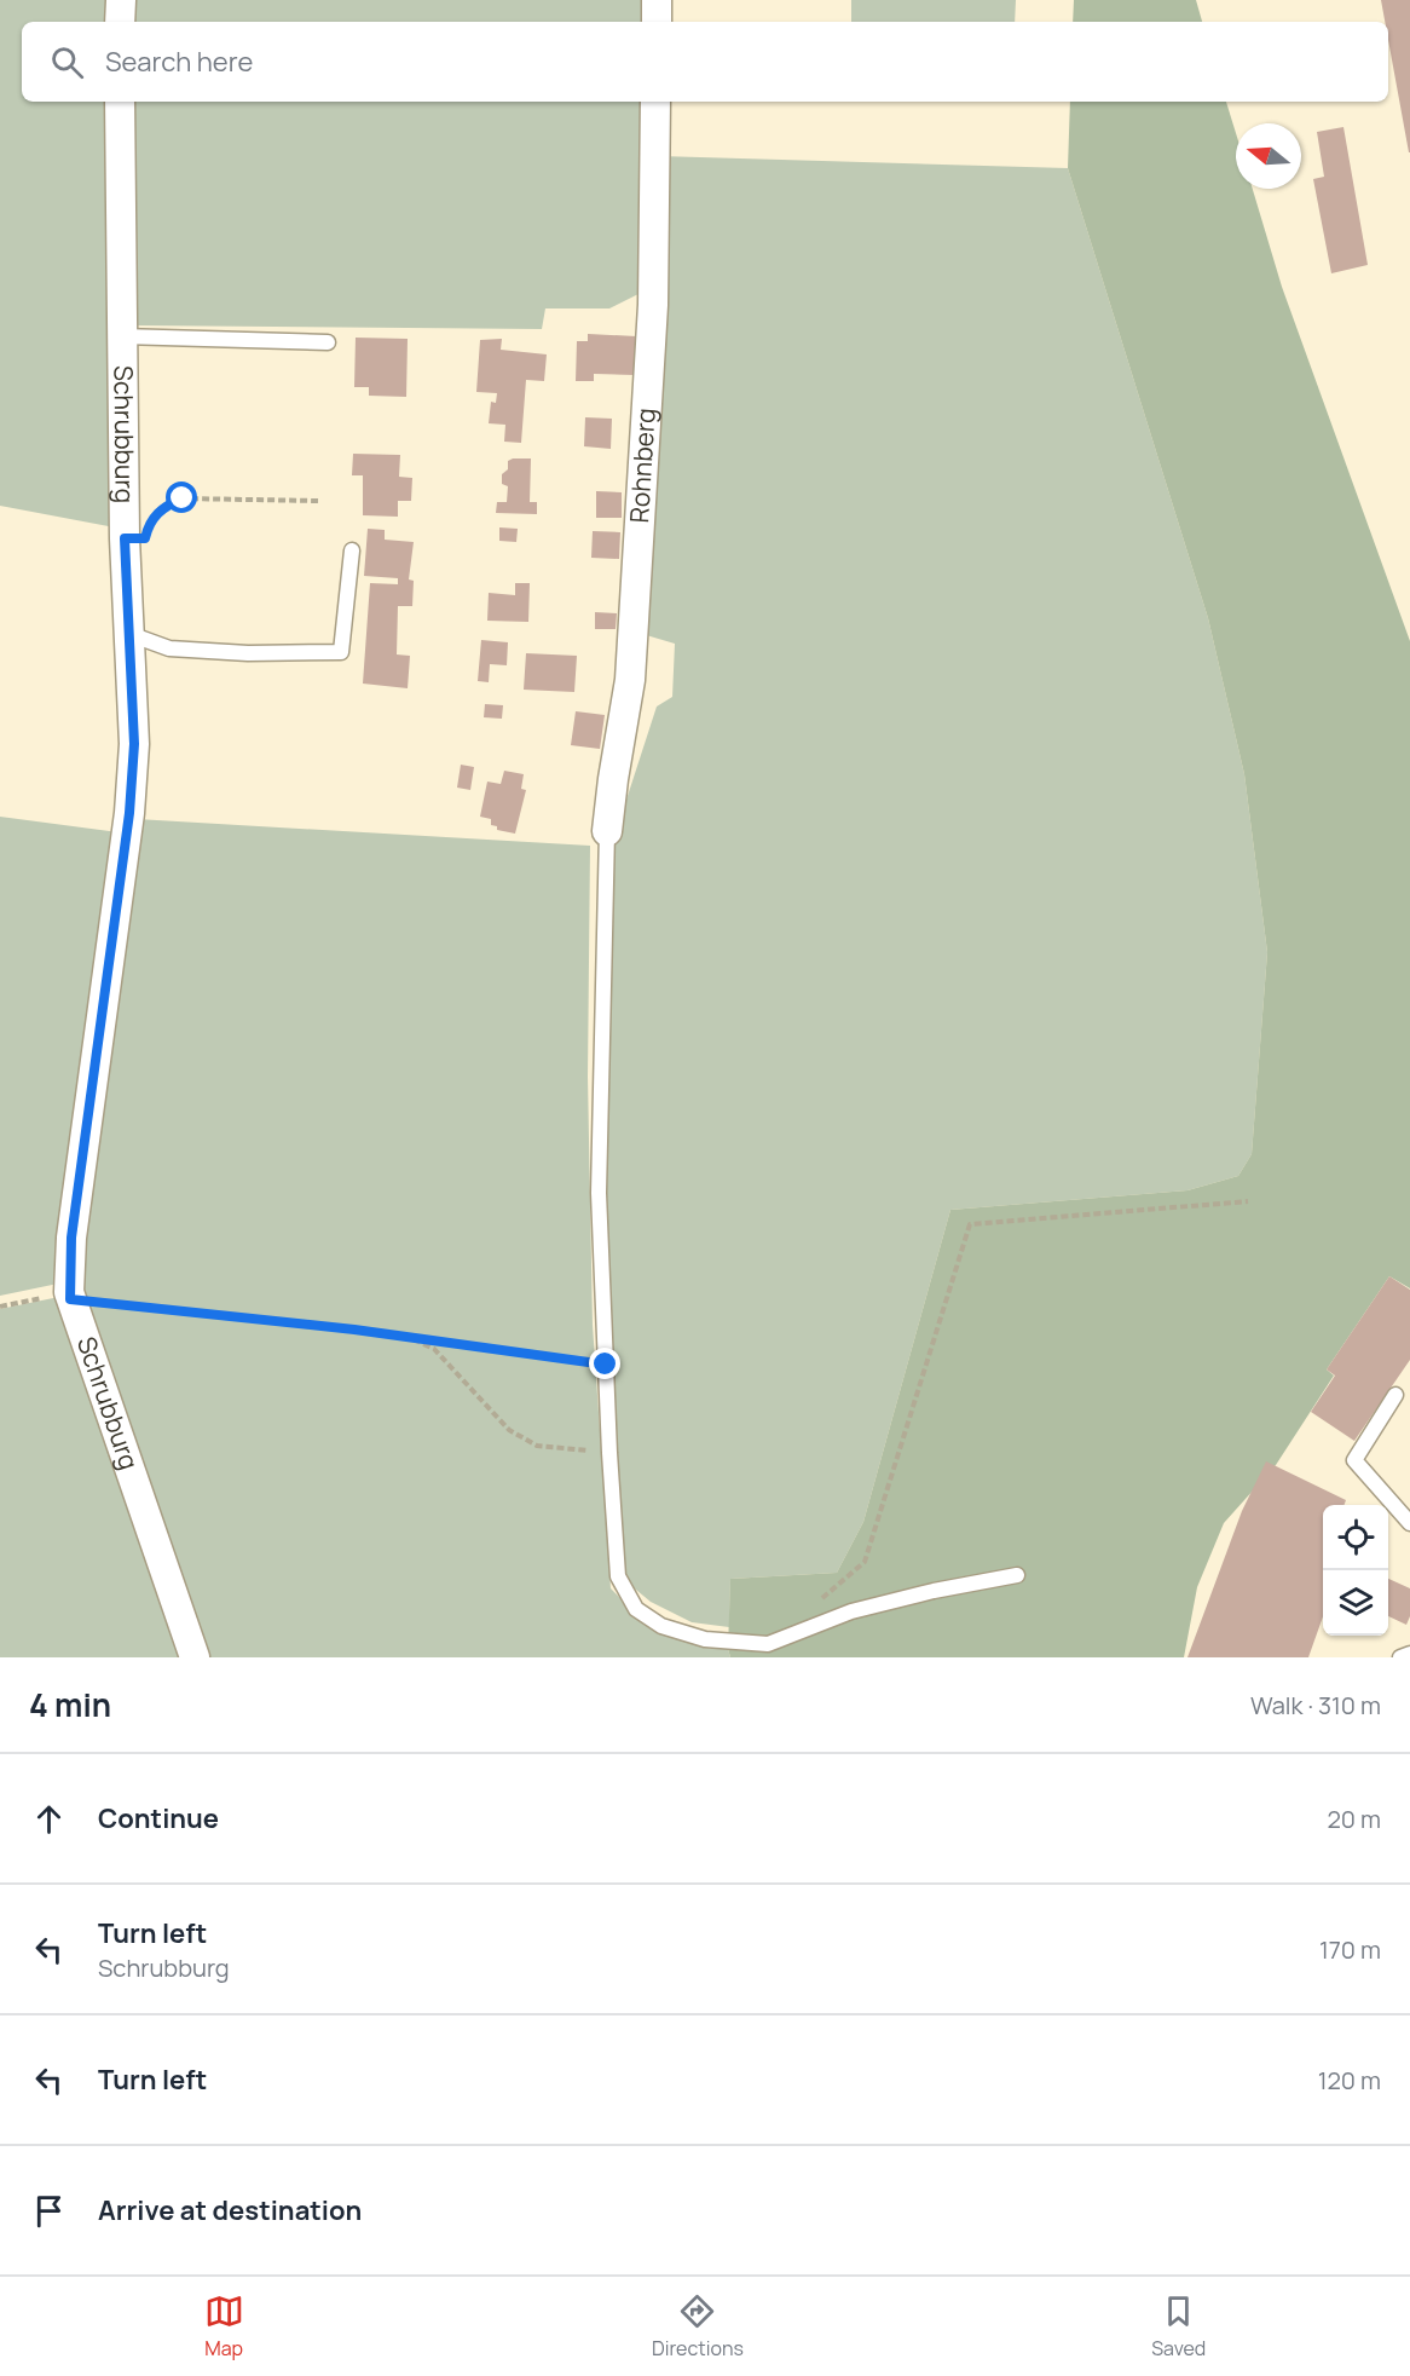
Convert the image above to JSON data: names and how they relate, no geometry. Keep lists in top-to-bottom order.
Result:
{
  "streets": {
    "street": ["Schrubburg", "Rohnberg"]
  },
  "north": "left",
  "page": {
    "search": "Search here",
    "heading": ["4 min", "Walk · 310 m"],
    "list": [
      ["Continue", "20 m"],
      ["Turn left", "Schrubburg", "170 m"],
      ["Turn left", "120 m"],
      "Arrive at destination"
    ],
    "nav": ["Map", "Directions", "Saved"]
  }
}
